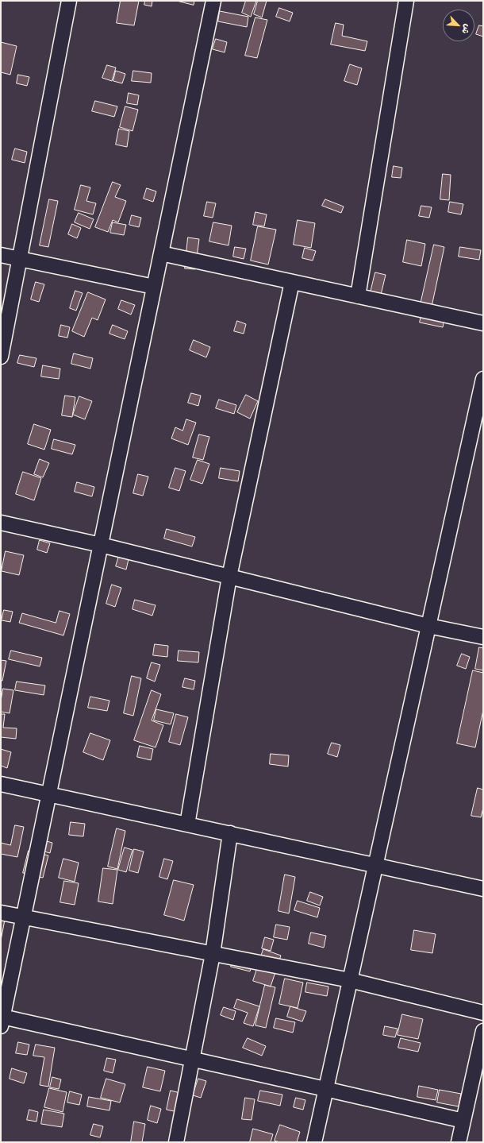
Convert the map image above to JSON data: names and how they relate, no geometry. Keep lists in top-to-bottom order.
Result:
{
  "north": "bottom right"
}
